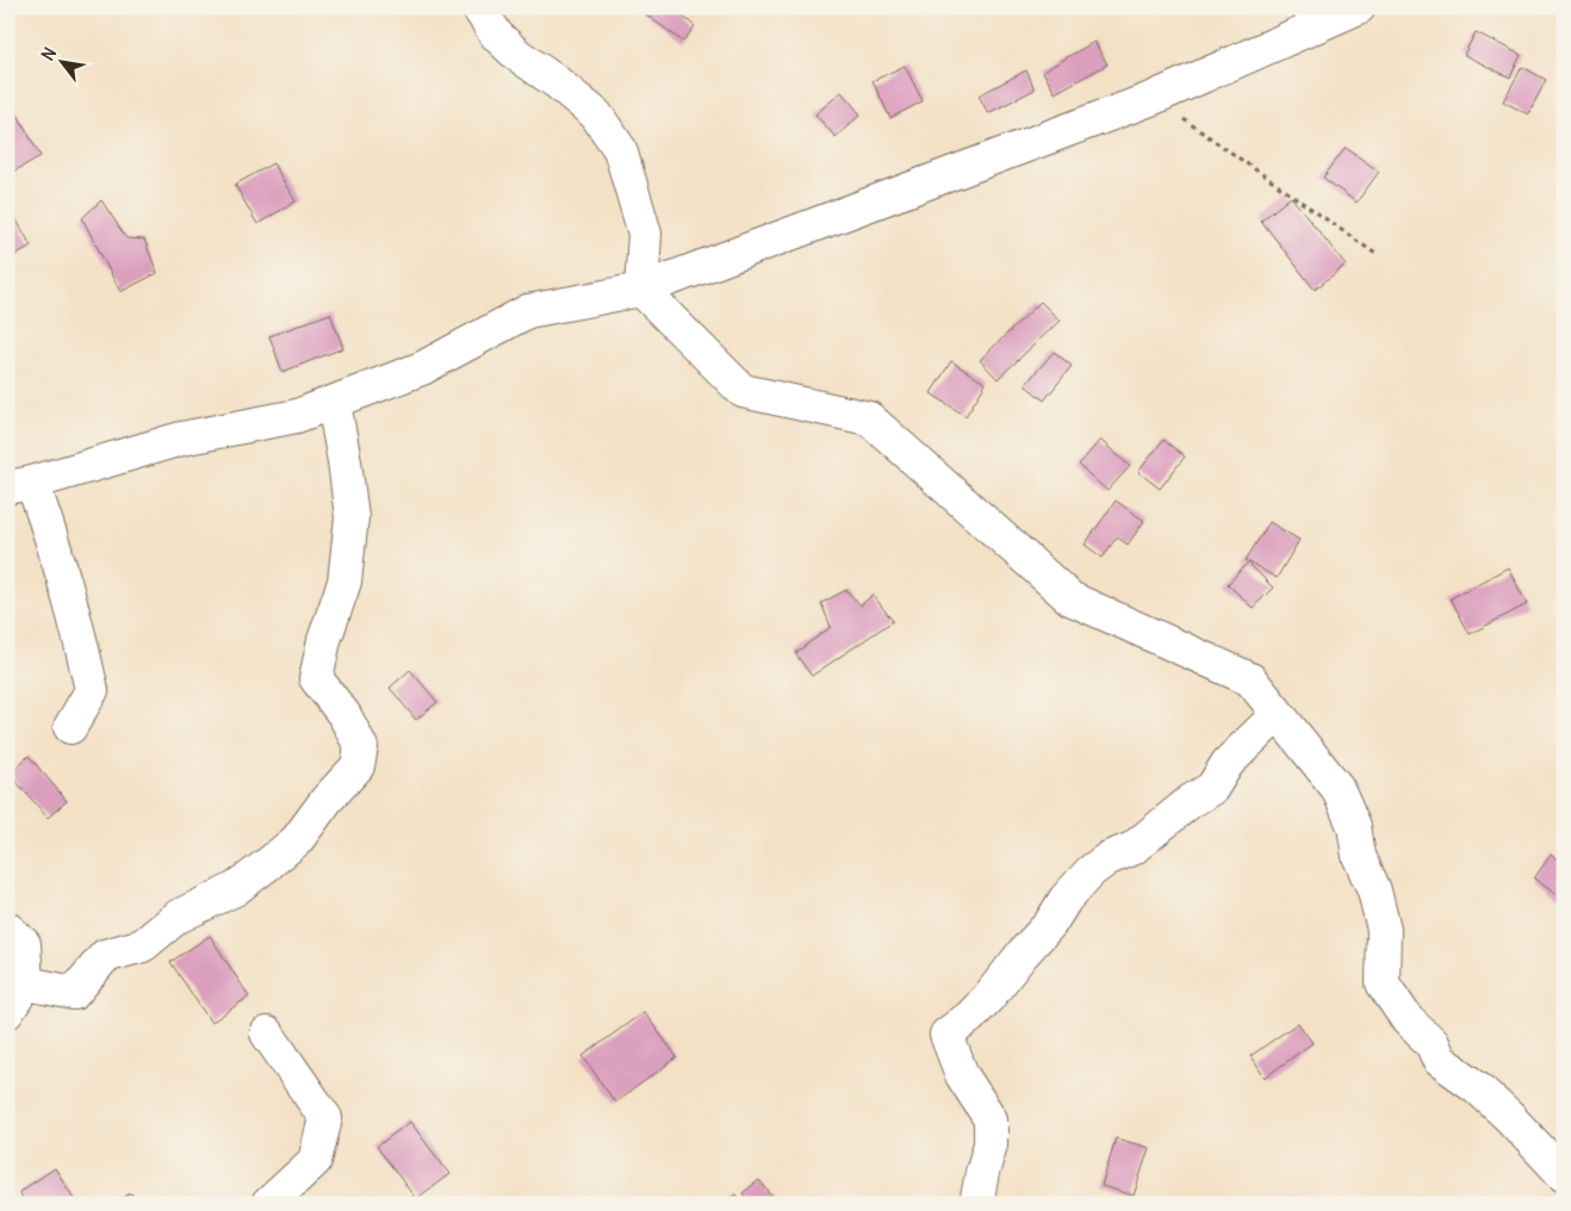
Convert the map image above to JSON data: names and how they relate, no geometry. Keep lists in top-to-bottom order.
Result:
{
  "north": "top left"
}
